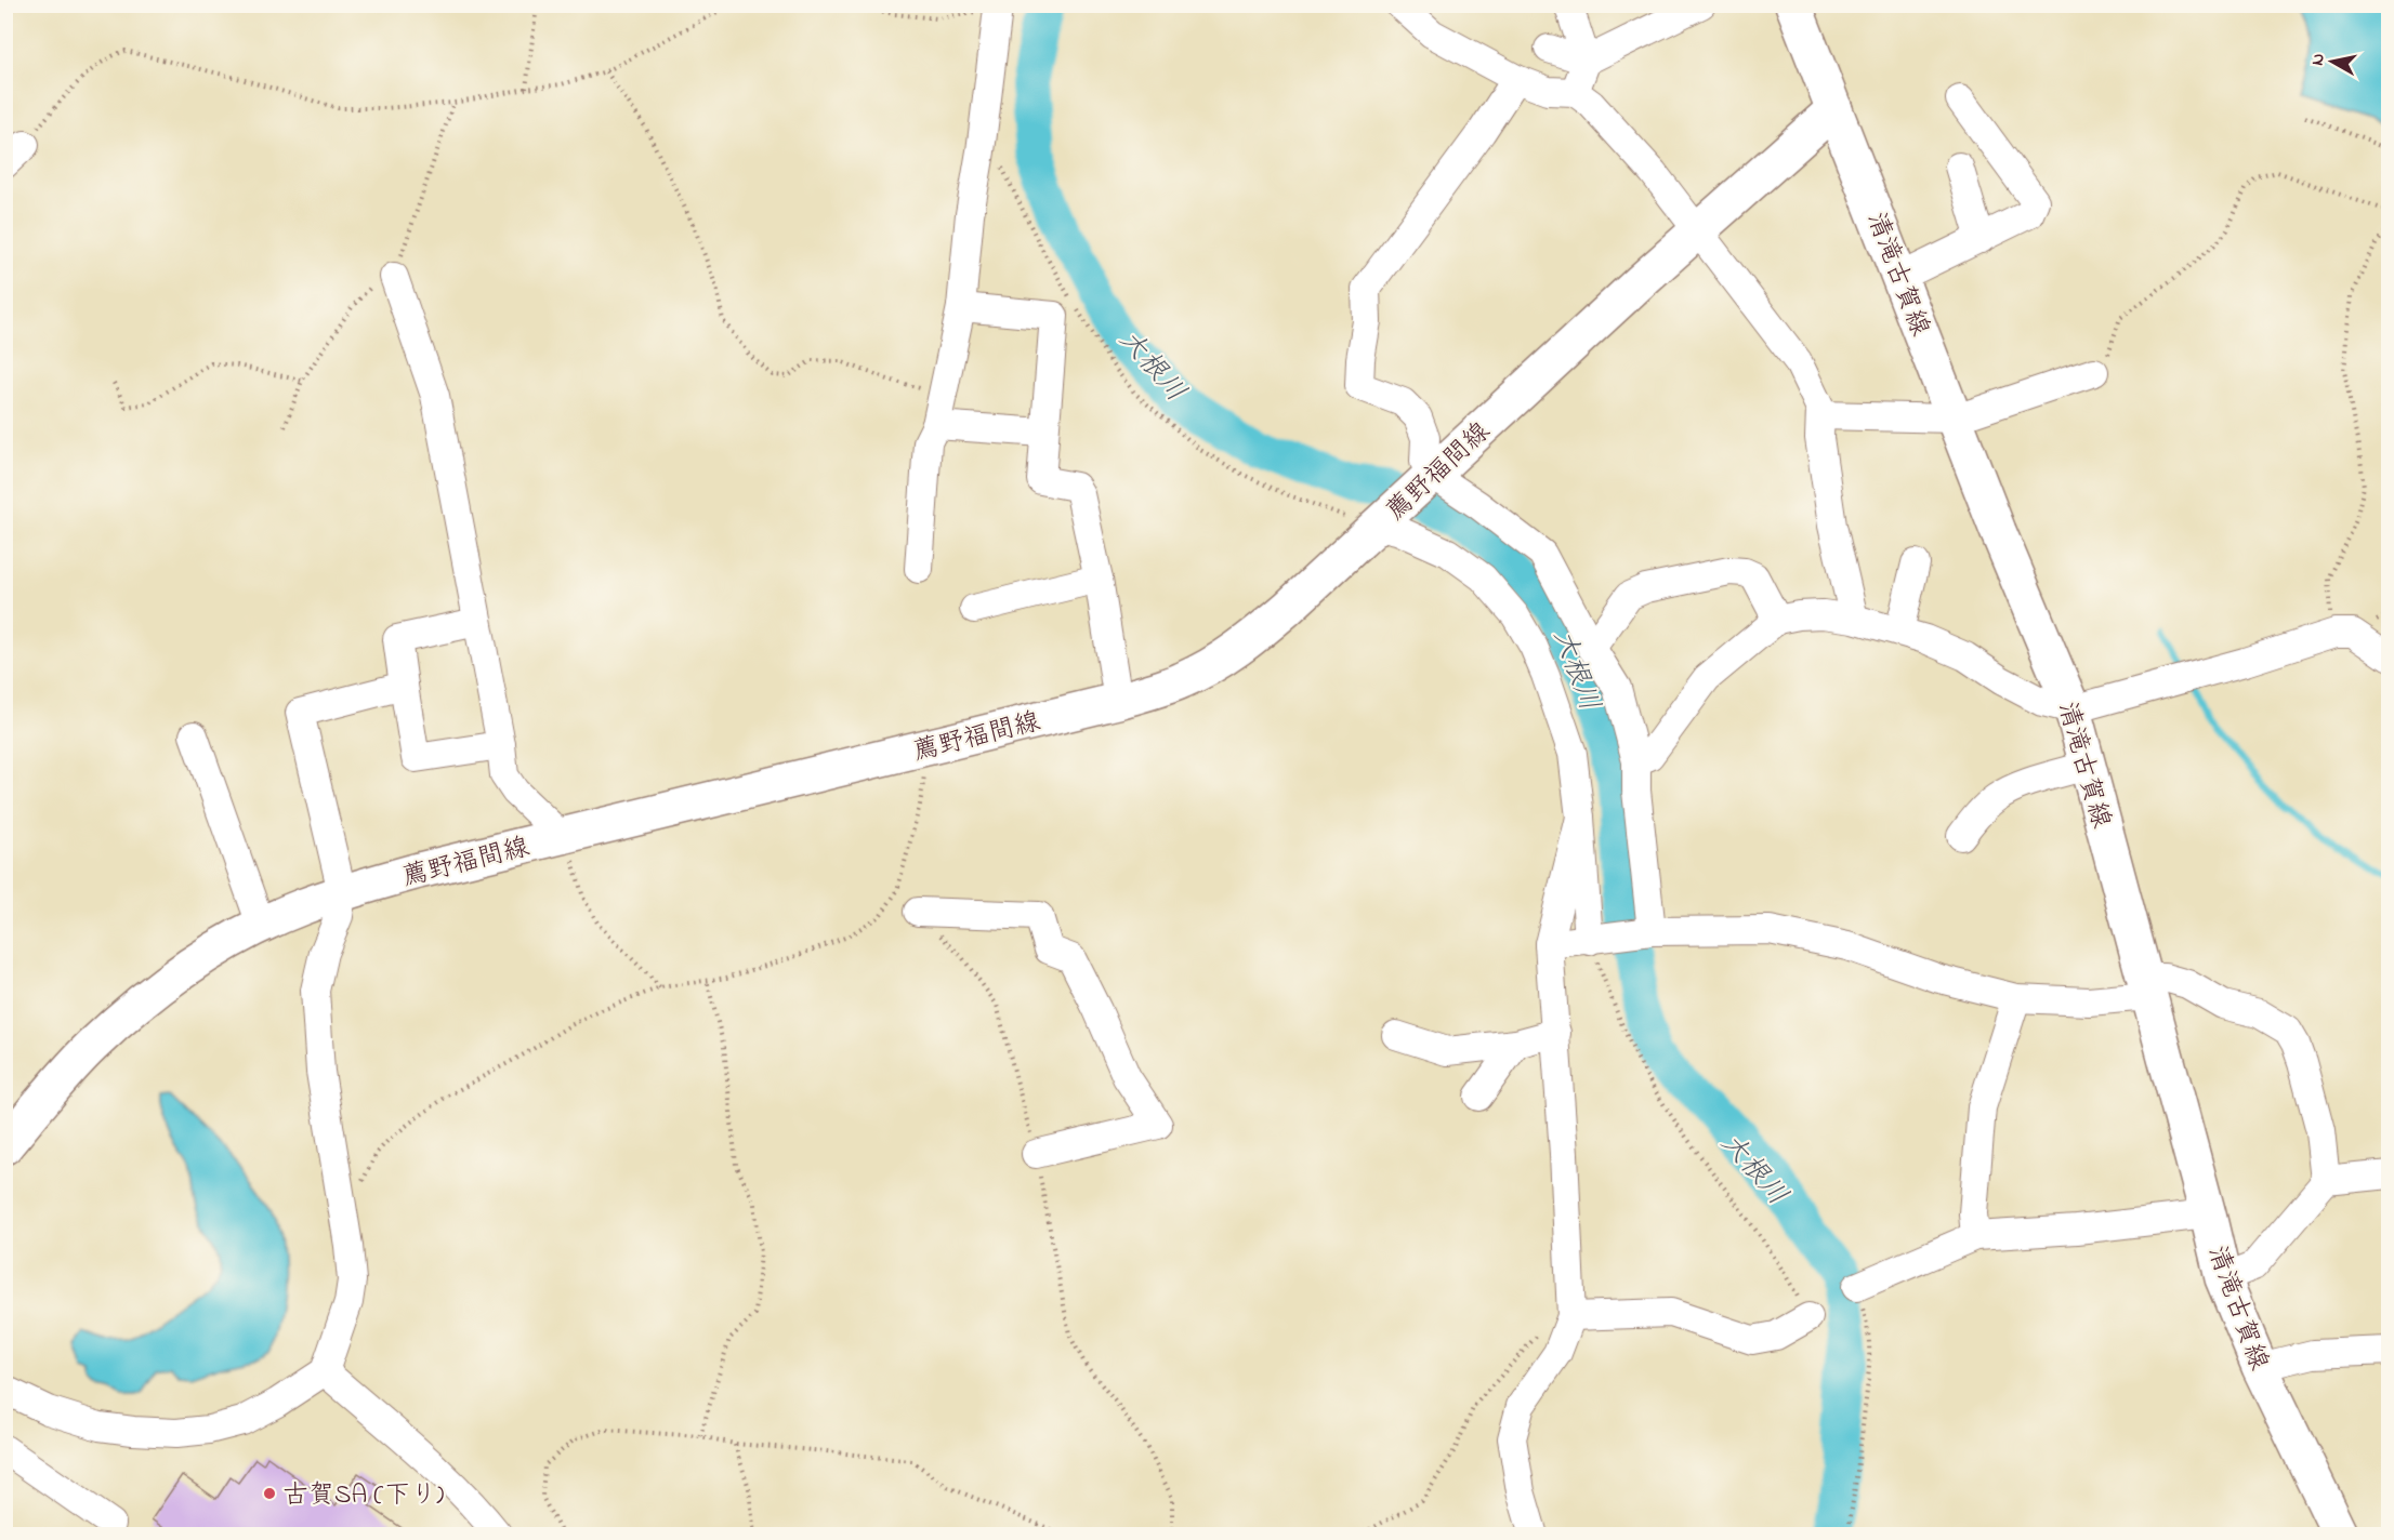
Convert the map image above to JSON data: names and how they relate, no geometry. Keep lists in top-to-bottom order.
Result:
{
  "streets": {
    "main road": ["清滝古賀線", "薦野福間線"]
  },
  "crossings": [
    ["清滝古賀線", "薦野福間線"]
  ],
  "water": ["大根川"],
  "places": ["古賀SA (下り)"],
  "north": "left"
}
